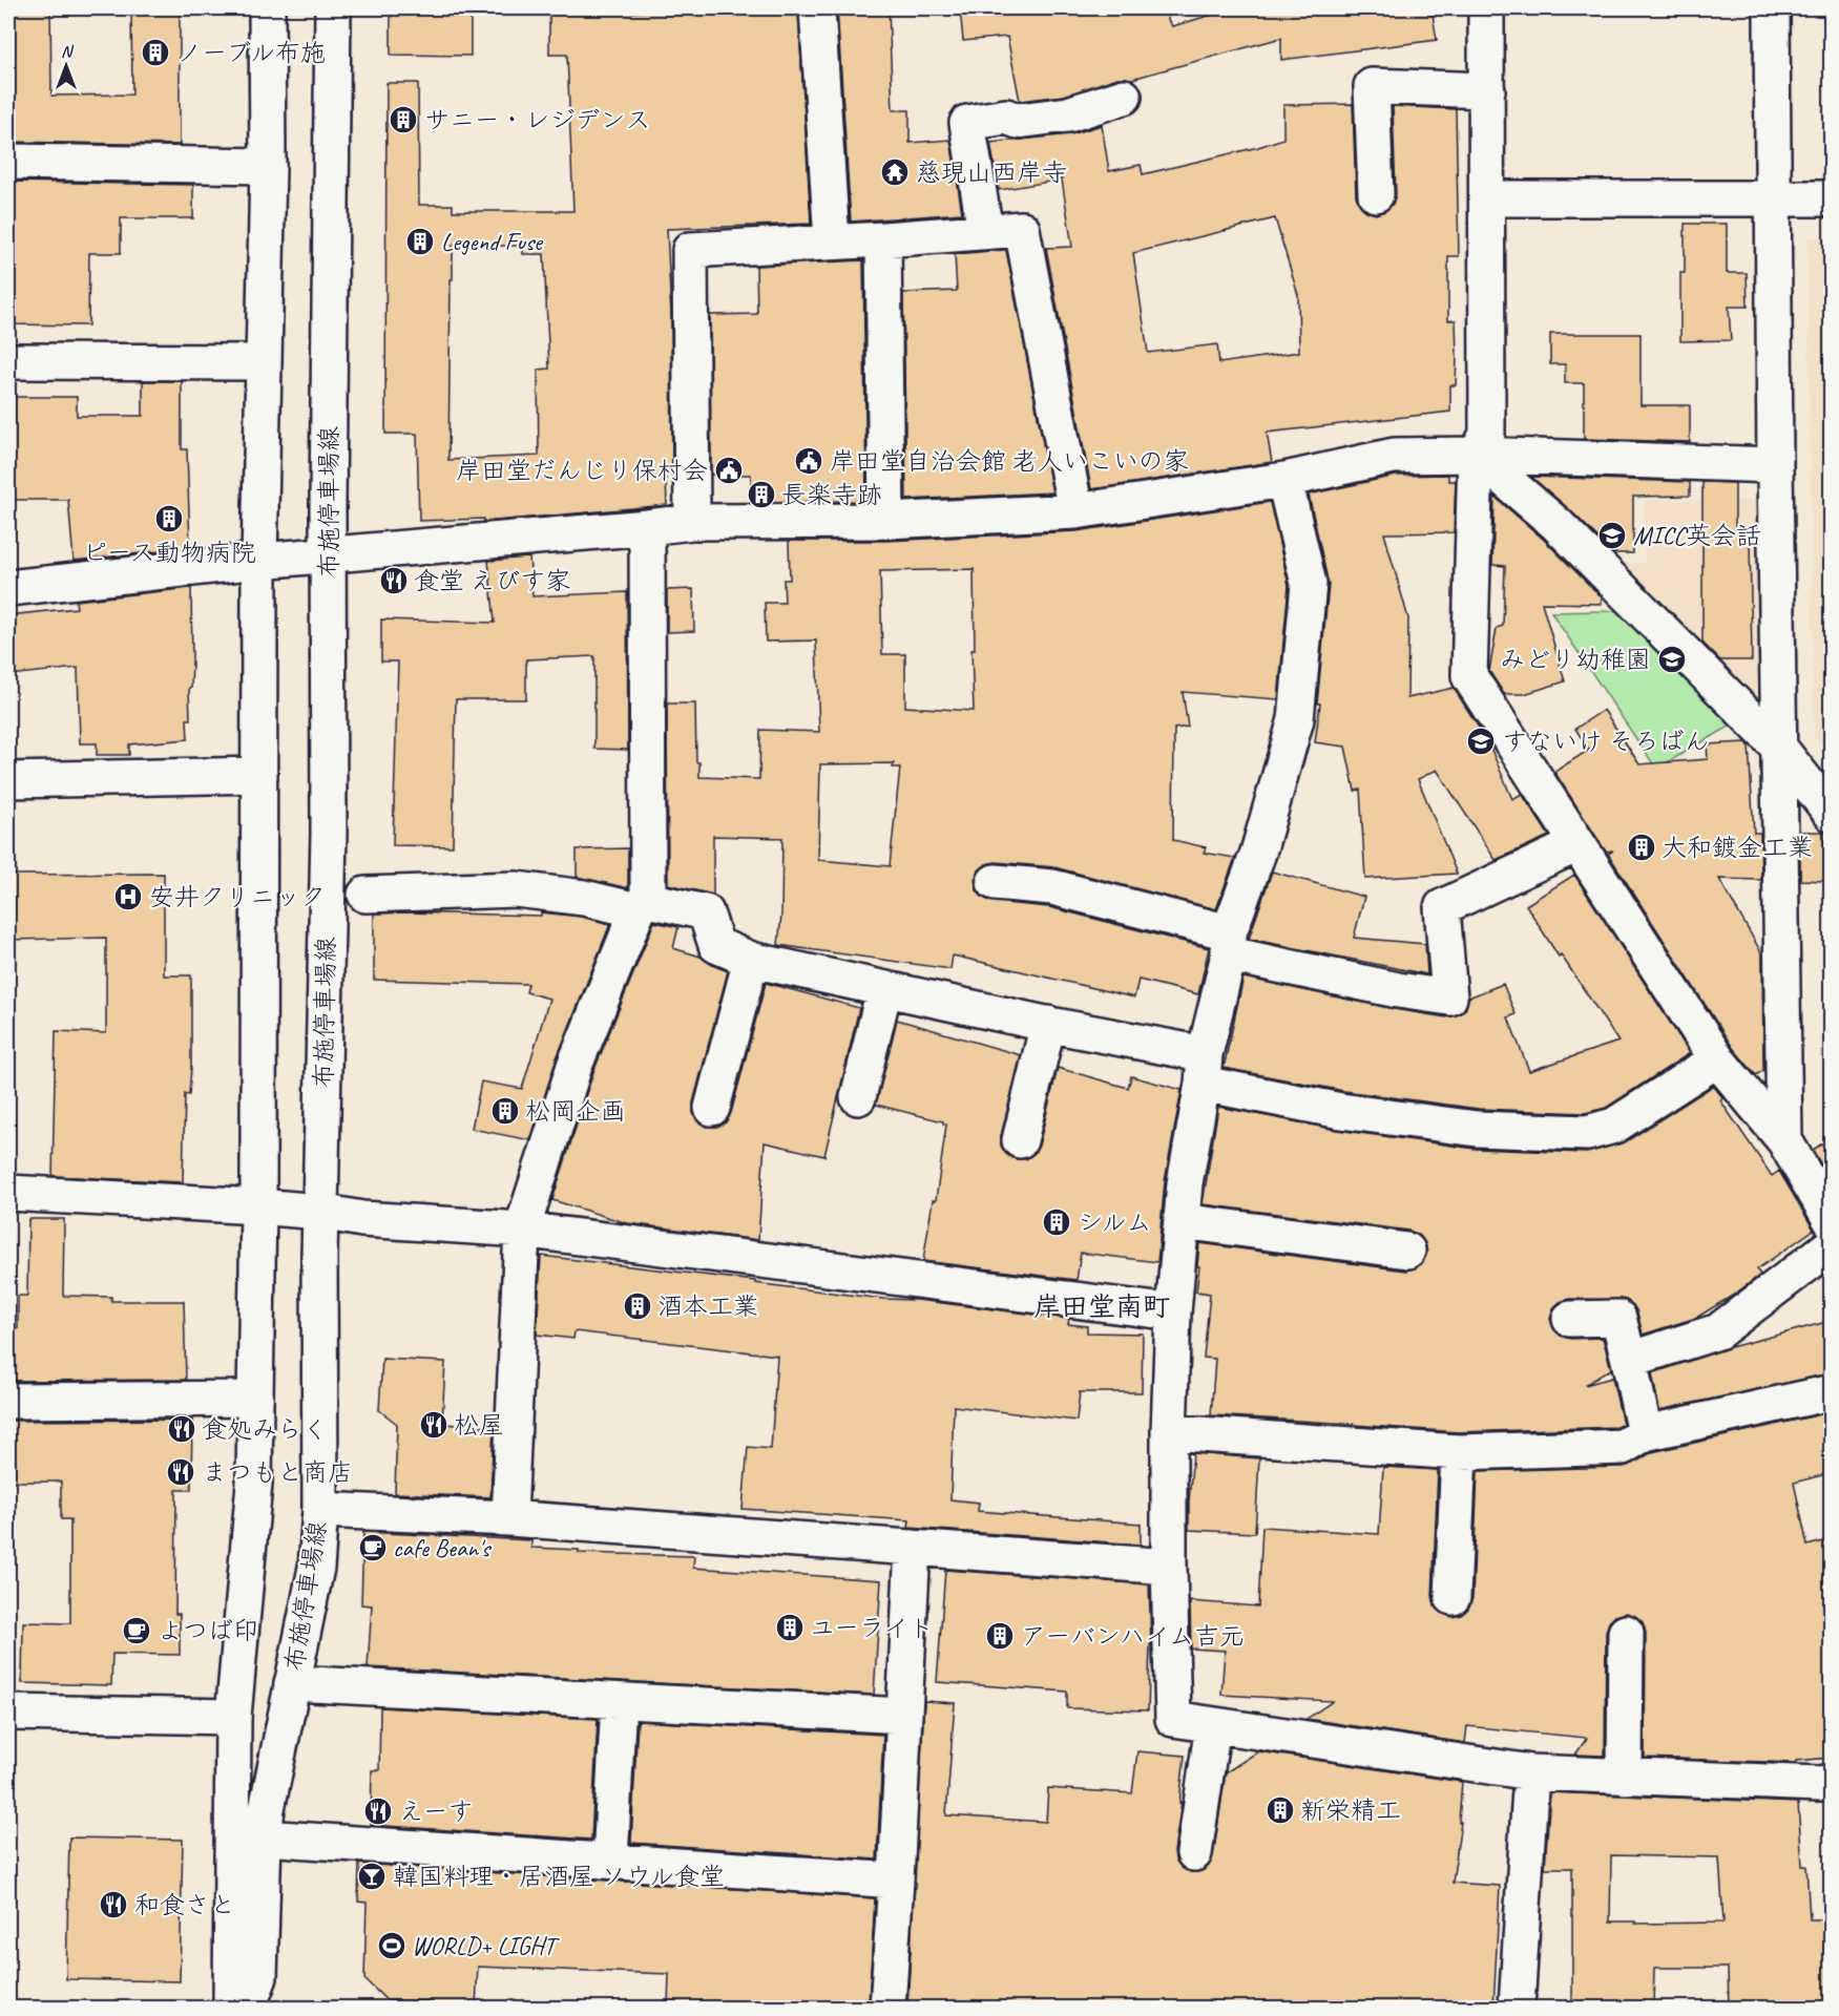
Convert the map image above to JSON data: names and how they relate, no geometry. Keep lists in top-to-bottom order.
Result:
{
  "streets": {
    "street": ["布施停車場線"]
  },
  "districts": ["岸田堂南町"],
  "places": {
    "building": [
      "ノーブル布施",
      "サニー・レジデンス",
      "Legend Fuse",
      "長楽寺跡",
      "ピース動物病院",
      "大和鍍金工業",
      "松岡企画",
      "シルム",
      "酒本工業",
      "ユーライト",
      "アーバンハイム吉元",
      "新栄精工"
    ],
    "temple": ["慈現山西岸寺"],
    "public building": ["岸田堂自治会館 老人いこいの家", "岸田堂だんじり保村会"],
    "school or university": ["MICC英会話", "みどり幼稚園", "すないけ そろばん"],
    "restaurant": [
      "食堂 えびす家",
      "松屋",
      "食処みらく",
      "まつもと商店",
      "えーす",
      "和食さと"
    ],
    "hospital": ["安井クリニック"],
    "cafe": ["cafe Bean's", "よつば印"],
    "bar": ["韓国料理・居酒屋 ソウル食堂"],
    "sports": ["WORLD+ LIGHT"]
  },
  "north": "top"
}
